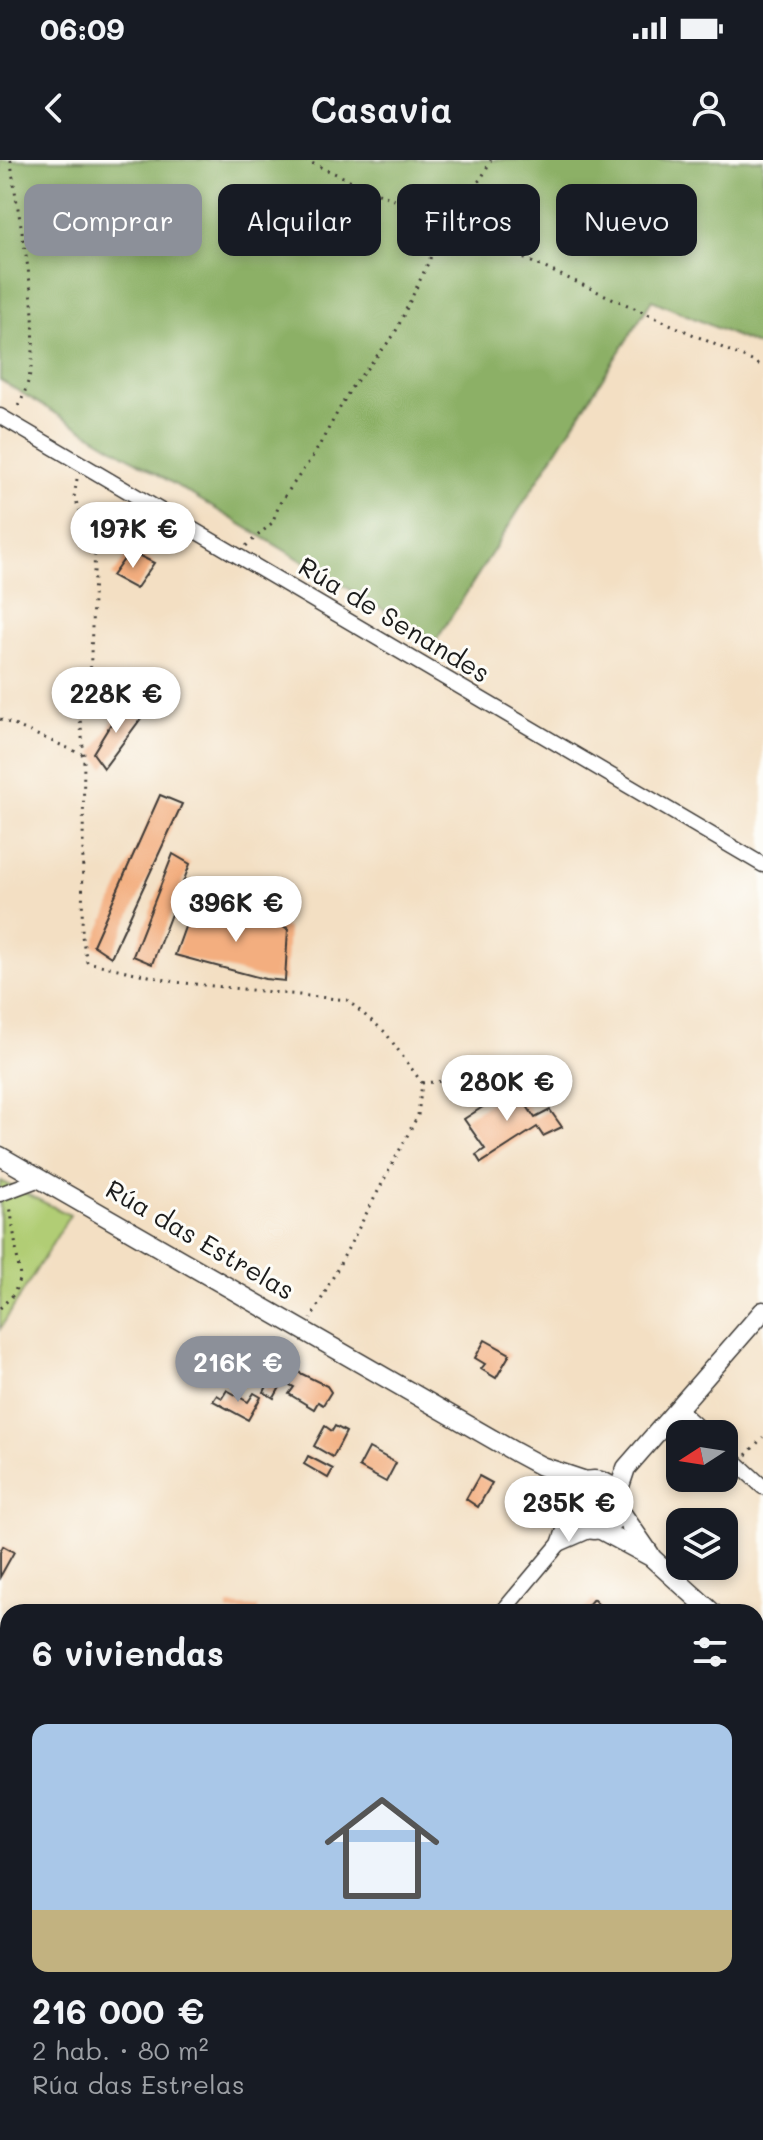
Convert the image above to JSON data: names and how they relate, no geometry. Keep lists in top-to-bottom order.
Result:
{
  "streets": {
    "street": ["Rúa de Senandes", "Rúa das Estrelas"]
  },
  "north": "left",
  "page": {
    "status": "06:09",
    "header": "Casavia",
    "chip": [
      "Comprar",
      "Alquilar",
      "Filtros",
      "Nuevo"
    ],
    "price": [
      "197K €",
      "228K €",
      "396K €",
      "280K €",
      "216K €",
      "235K €"
    ],
    "heading": "6 viviendas",
    "list": [
      {
        "name": "216 000 €",
        "note": "2 hab. · 80 m² · Rúa das Estrelas"
      }
    ]
  }
}
